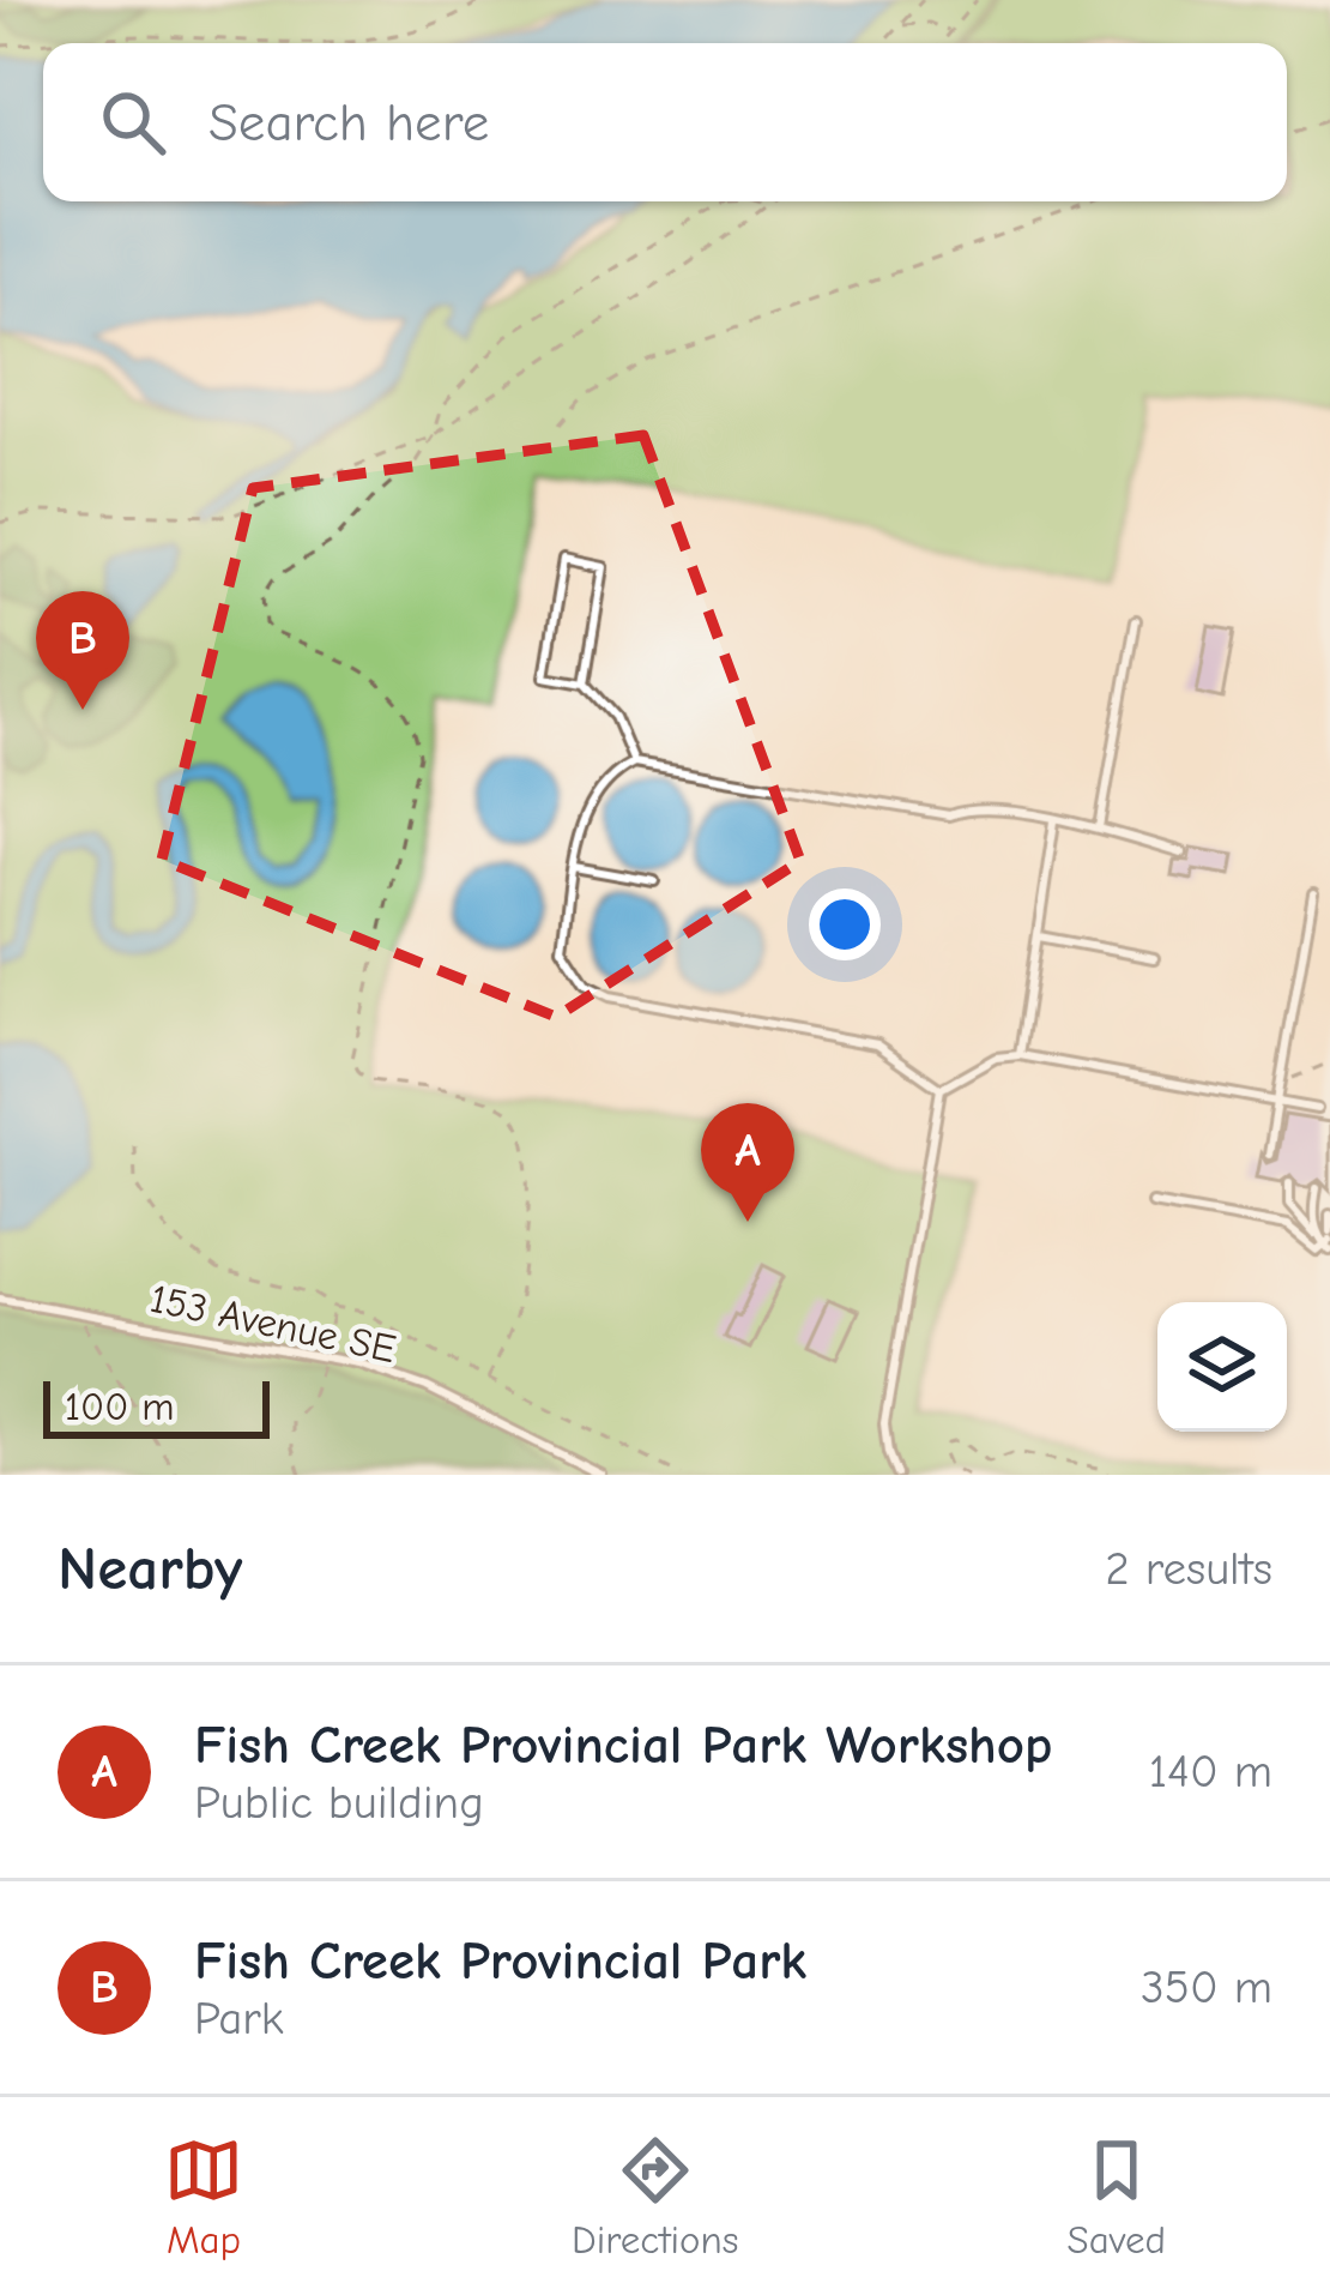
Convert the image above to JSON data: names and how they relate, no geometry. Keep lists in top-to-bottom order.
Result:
{
  "streets": {
    "lane": ["153 Avenue SE"]
  },
  "scale_bar": "100 m",
  "page": {
    "search": "Search here",
    "pins": ["B", "A"],
    "scale": "100 m",
    "heading": ["Nearby", "2 results"],
    "list": [
      {
        "mark": "A",
        "name": "Fish Creek Provincial Park Workshop",
        "note": "Public building",
        "value": "140 m"
      },
      {
        "mark": "B",
        "name": "Fish Creek Provincial Park",
        "note": "Park",
        "value": "350 m"
      }
    ],
    "nav": ["Map", "Directions", "Saved"]
  }
}
